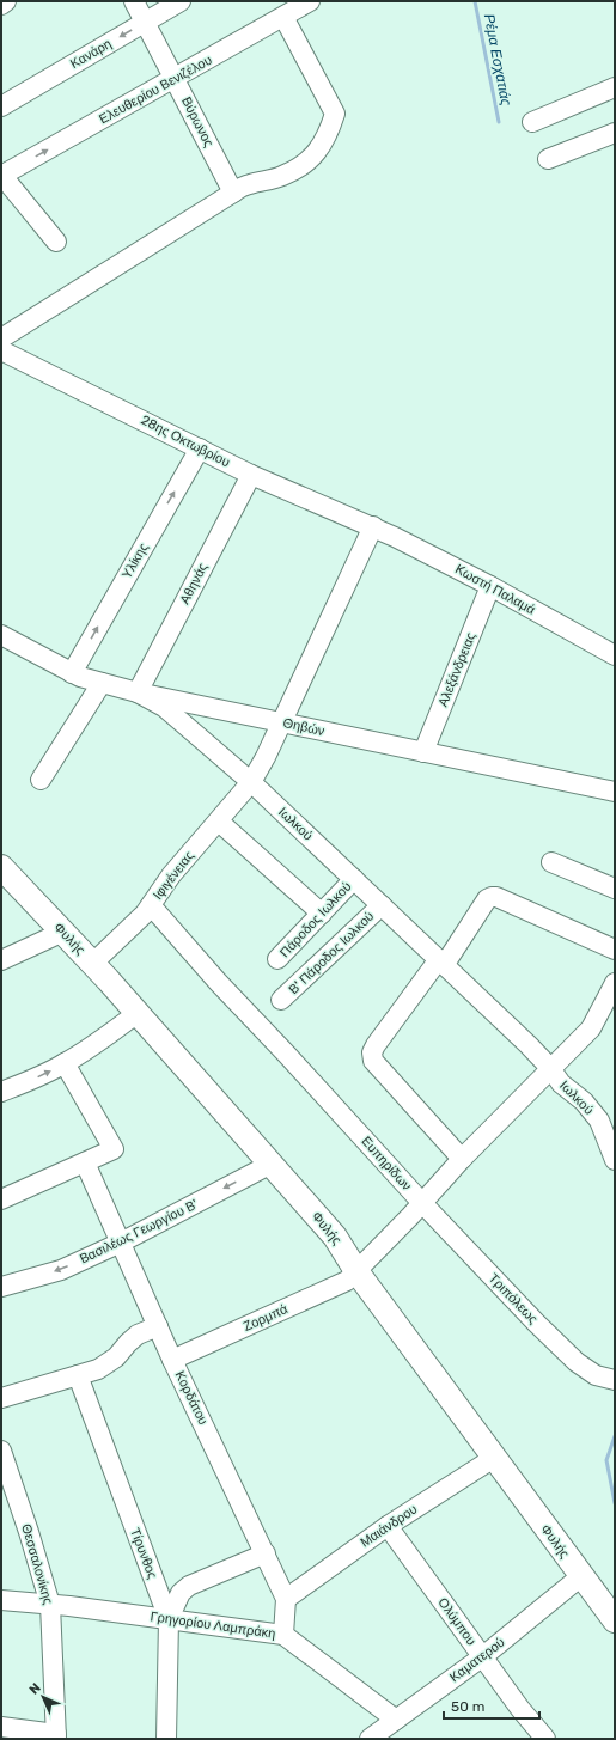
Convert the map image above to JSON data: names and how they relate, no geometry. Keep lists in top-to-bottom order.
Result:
{
  "streets": {
    "main road": ["Φυλής"],
    "street": [
      "Κανάρη",
      "Ελευθερίου Βενιζέλου",
      "Βύρωνος",
      "28ης Οκτωβρίου",
      "Υλίκης",
      "Αθηνάς",
      "Κωστή Παλαμά",
      "Αλεξάνδρειας",
      "Θηβών",
      "Ιωλκού",
      "Ιφιγένειας",
      "Πάροδος Ιωλκού",
      "Β' Πάροδος Ιωλκού",
      "Ευπηρίδων",
      "Βασιλέως Γεωργίου Β'",
      "Τριπόλεως",
      "Ζορμπά",
      "Κορδάτου",
      "Μαιάνδρου",
      "Τίρυνθος",
      "Θεσσαλονίκης",
      "Ολύμπου",
      "Γρηγορίου Λαμπράκη",
      "Καματερού"
    ]
  },
  "crossings": [
    ["Κανάρη", "Βύρωνος"],
    ["Ελευθερίου Βενιζέλου", "Βύρωνος"],
    ["28ης Οκτωβρίου", "Υλίκης"],
    ["28ης Οκτωβρίου", "Αθηνάς"],
    ["28ης Οκτωβρίου", "Κωστή Παλαμά"],
    ["Υλίκης", "Θηβών"],
    ["Αθηνάς", "Θηβών"],
    ["Αθηνάς", "Ιωλκού"],
    ["Κωστή Παλαμά", "Αλεξάνδρειας"],
    ["Αλεξάνδρειας", "Θηβών"],
    ["Θηβών", "Ιωλκού"],
    ["Θηβών", "Ιφιγένειας"],
    ["Ιωλκού", "Ιφιγένειας"],
    ["Ιωλκού", "Πάροδος Ιωλκού"],
    ["Ιωλκού", "Β' Πάροδος Ιωλκού"],
    ["Ιωλκού", "Ευπηρίδων"],
    ["Ιφιγένειας", "Φυλής"],
    ["Ιφιγένειας", "Ευπηρίδων"],
    ["Φυλής", "Βασιλέως Γεωργίου Β'"],
    ["Φυλής", "Ζορμπά"],
    ["Φυλής", "Μαιάνδρου"],
    ["Φυλής", "Καματερού"],
    ["Ευπηρίδων", "Τριπόλεως"],
    ["Ευπηρίδων", "Ζορμπά"],
    ["Βασιλέως Γεωργίου Β'", "Κορδάτου"],
    ["Τριπόλεως", "Ζορμπά"],
    ["Ζορμπά", "Κορδάτου"],
    ["Κορδάτου", "Μαιάνδρου"],
    ["Κορδάτου", "Γρηγορίου Λαμπράκη"],
    ["Μαιάνδρου", "Ολύμπου"],
    ["Τίρυνθος", "Γρηγορίου Λαμπράκη"],
    ["Θεσσαλονίκης", "Γρηγορίου Λαμπράκη"],
    ["Ολύμπου", "Καματερού"],
    ["Γρηγορίου Λαμπράκη", "Καματερού"]
  ],
  "one_way": ["Κανάρη", "Υλίκης"],
  "water": ["Ρέμα Εσχατιάς"],
  "scale_bar": "50 m",
  "north": "top left"
}
